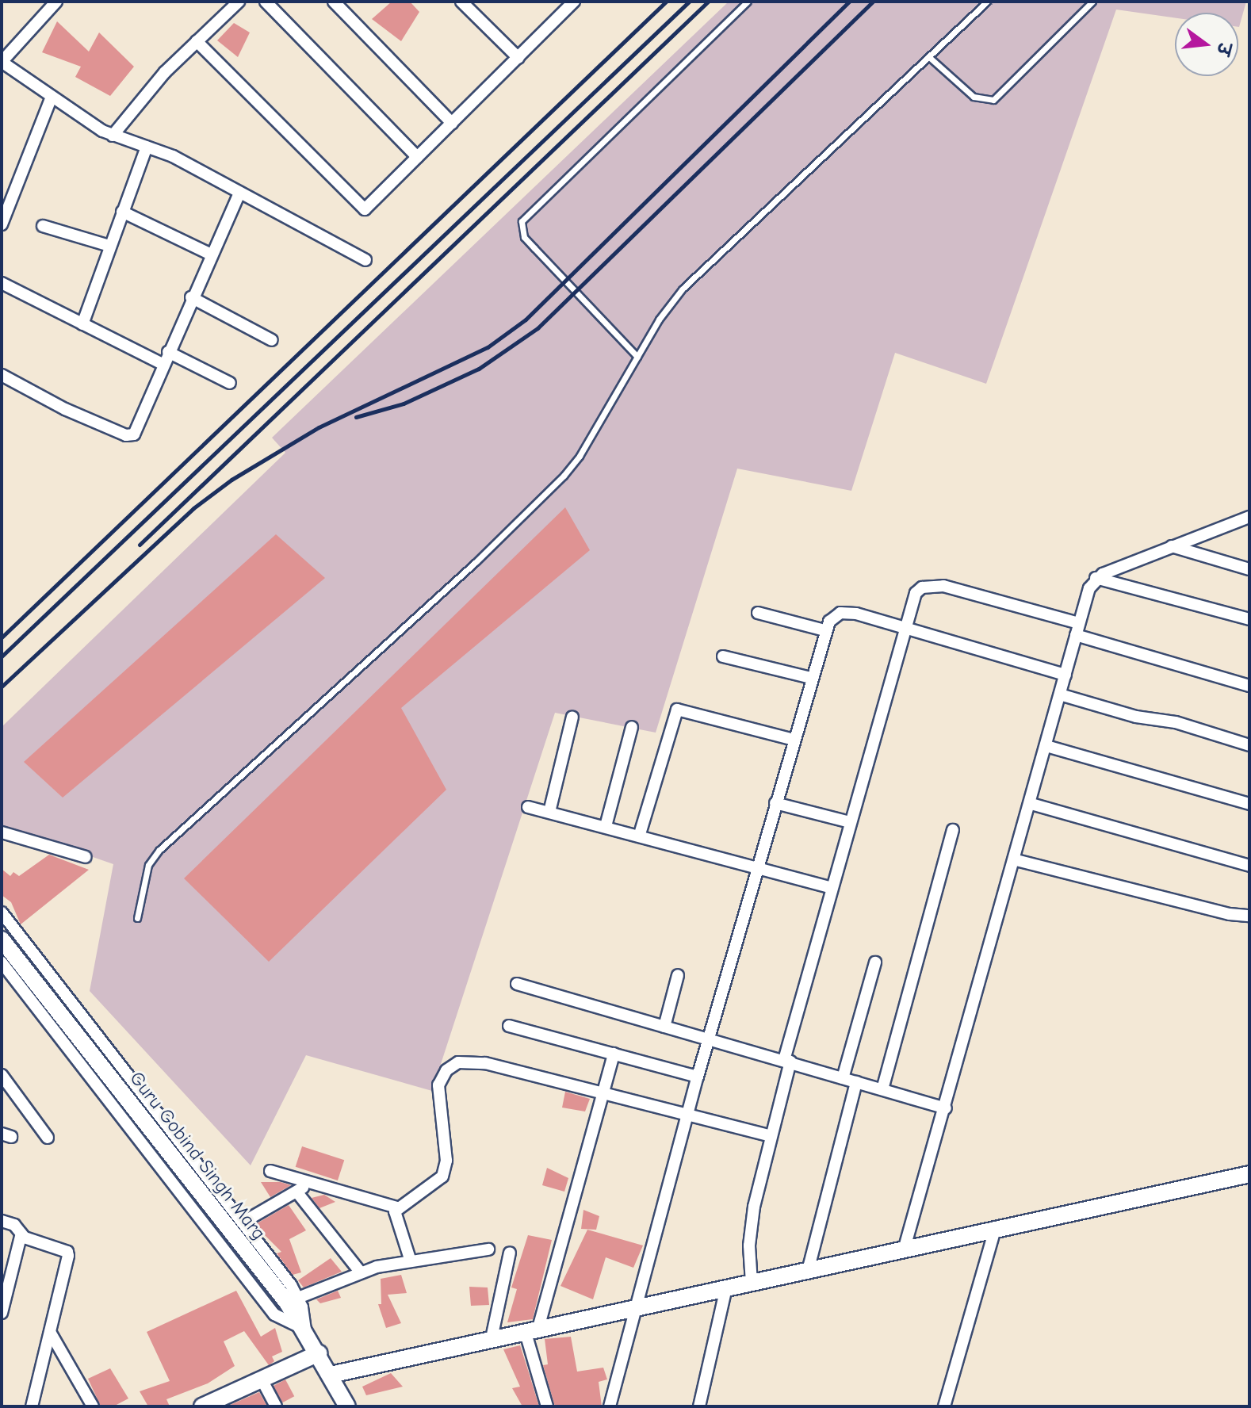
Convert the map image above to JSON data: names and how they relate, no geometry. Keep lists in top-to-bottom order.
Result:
{
  "streets": {
    "street": ["Guru Gobind Singh Marg"]
  },
  "north": "right"
}
